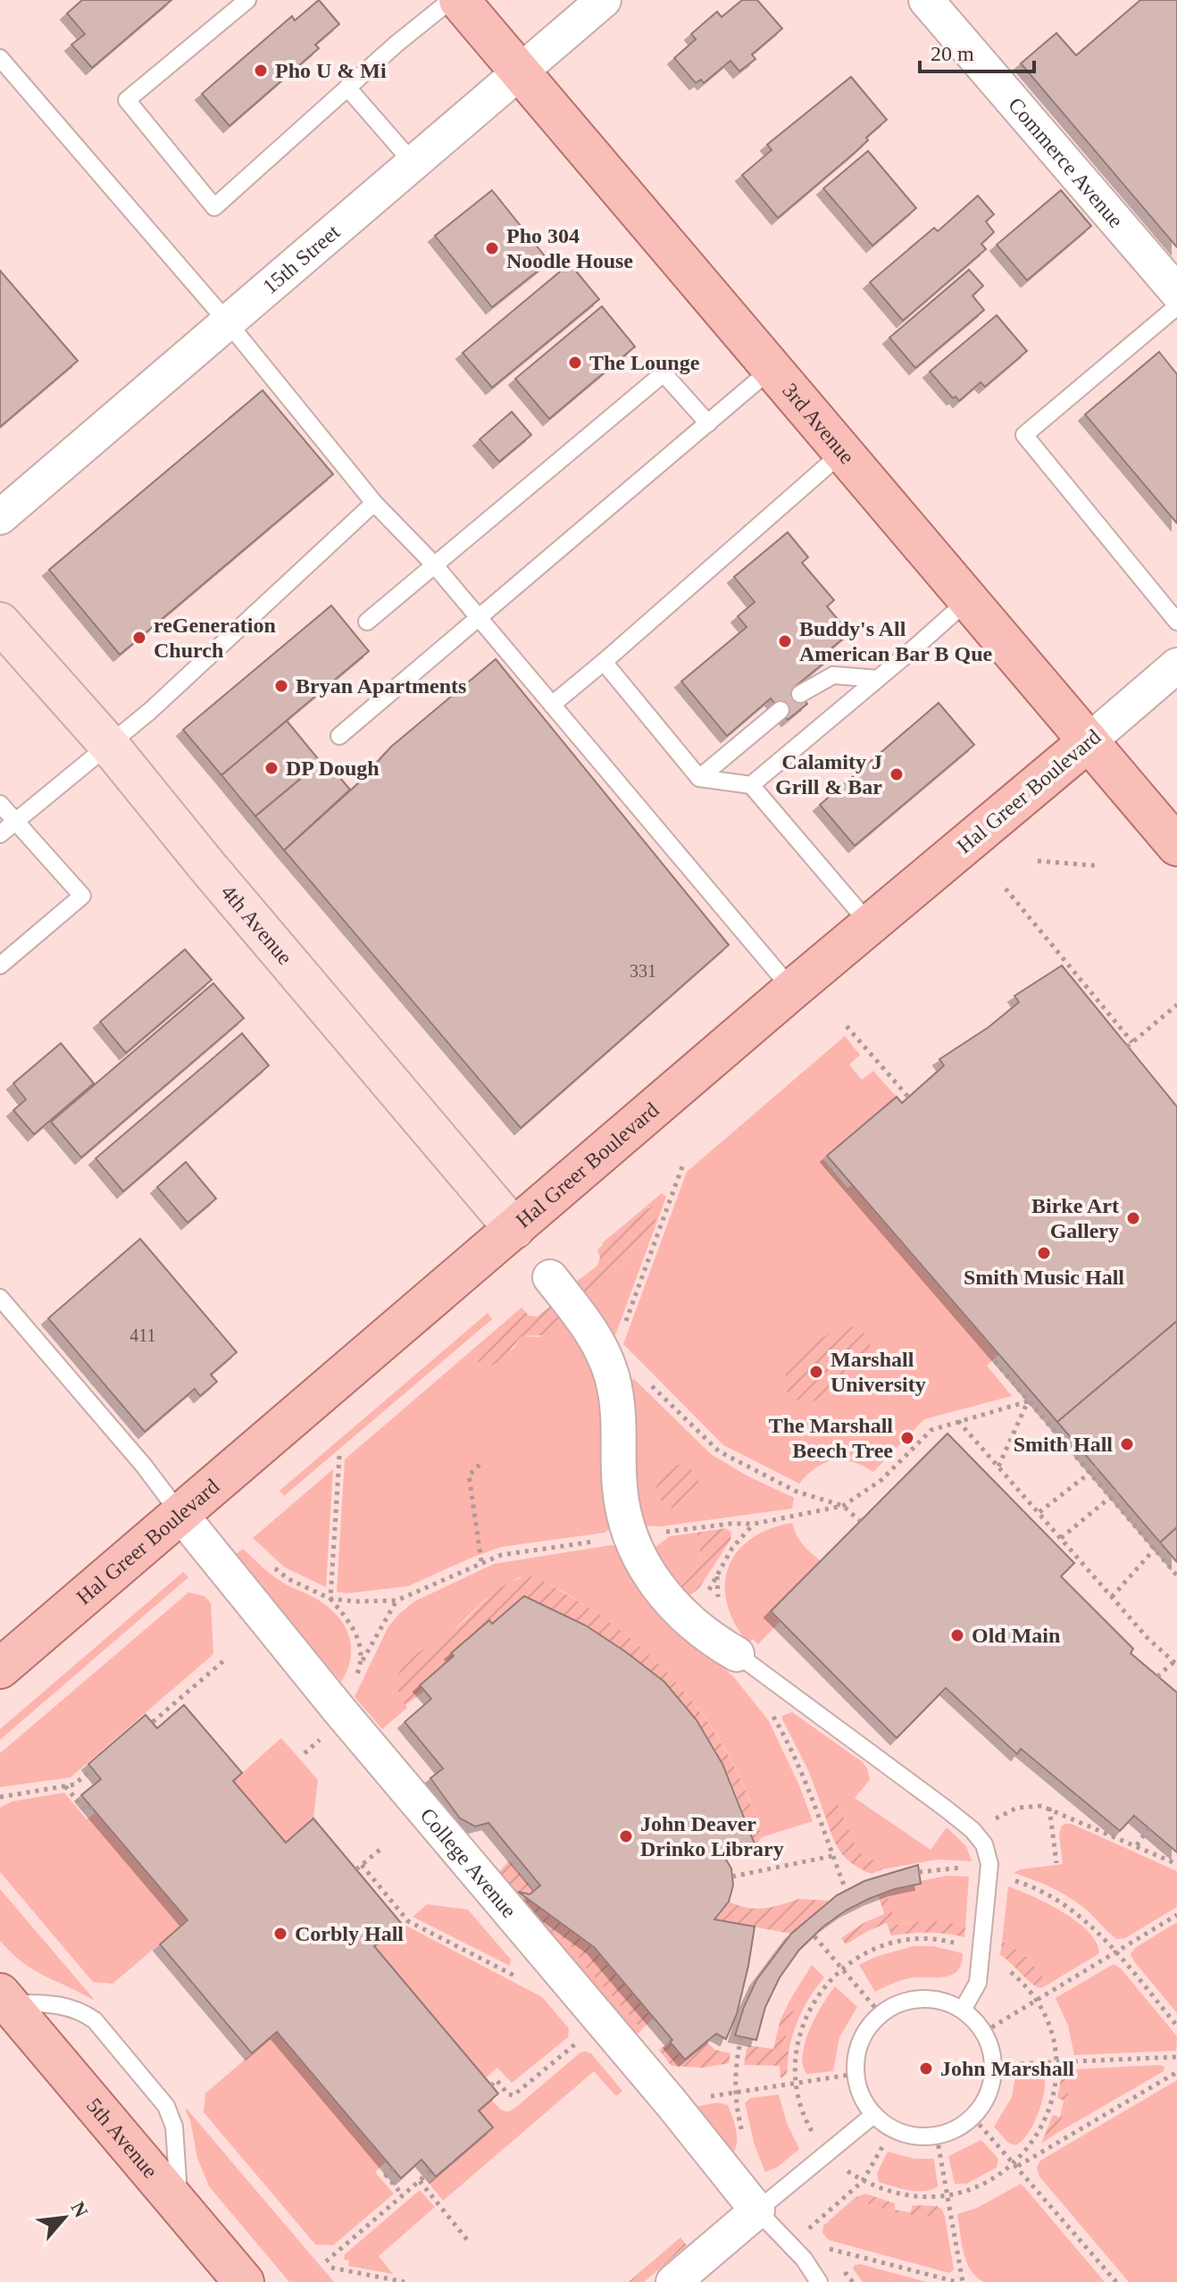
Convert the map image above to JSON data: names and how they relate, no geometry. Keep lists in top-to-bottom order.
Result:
{
  "streets": {
    "main road": ["3rd Avenue", "Hal Greer Boulevard", "5th Avenue"],
    "street": [
      "Commerce Avenue",
      "15th Street",
      "4th Avenue",
      "College Avenue"
    ]
  },
  "crossings": [
    ["15th Street", "3rd Avenue"],
    ["3rd Avenue", "Hal Greer Boulevard"],
    ["Hal Greer Boulevard", "4th Avenue"],
    ["Hal Greer Boulevard", "College Avenue"]
  ],
  "places": [
    "Pho U & Mi",
    "Pho 304 Noodle House",
    "The Lounge",
    "reGeneration Church",
    "Buddy's All American Bar B Que",
    "Bryan Apartments",
    "DP Dough",
    "Calamity J Grill & Bar",
    "Birke Art Gallery",
    "Smith Music Hall",
    "Marshall University",
    "The Marshall Beech Tree",
    "Smith Hall",
    "Old Main",
    "John Deaver Drinko Library",
    "Corbly Hall",
    "John Marshall"
  ],
  "house_numbers": ["331", "411"],
  "scale_bar": "20 m",
  "north": "top right"
}
